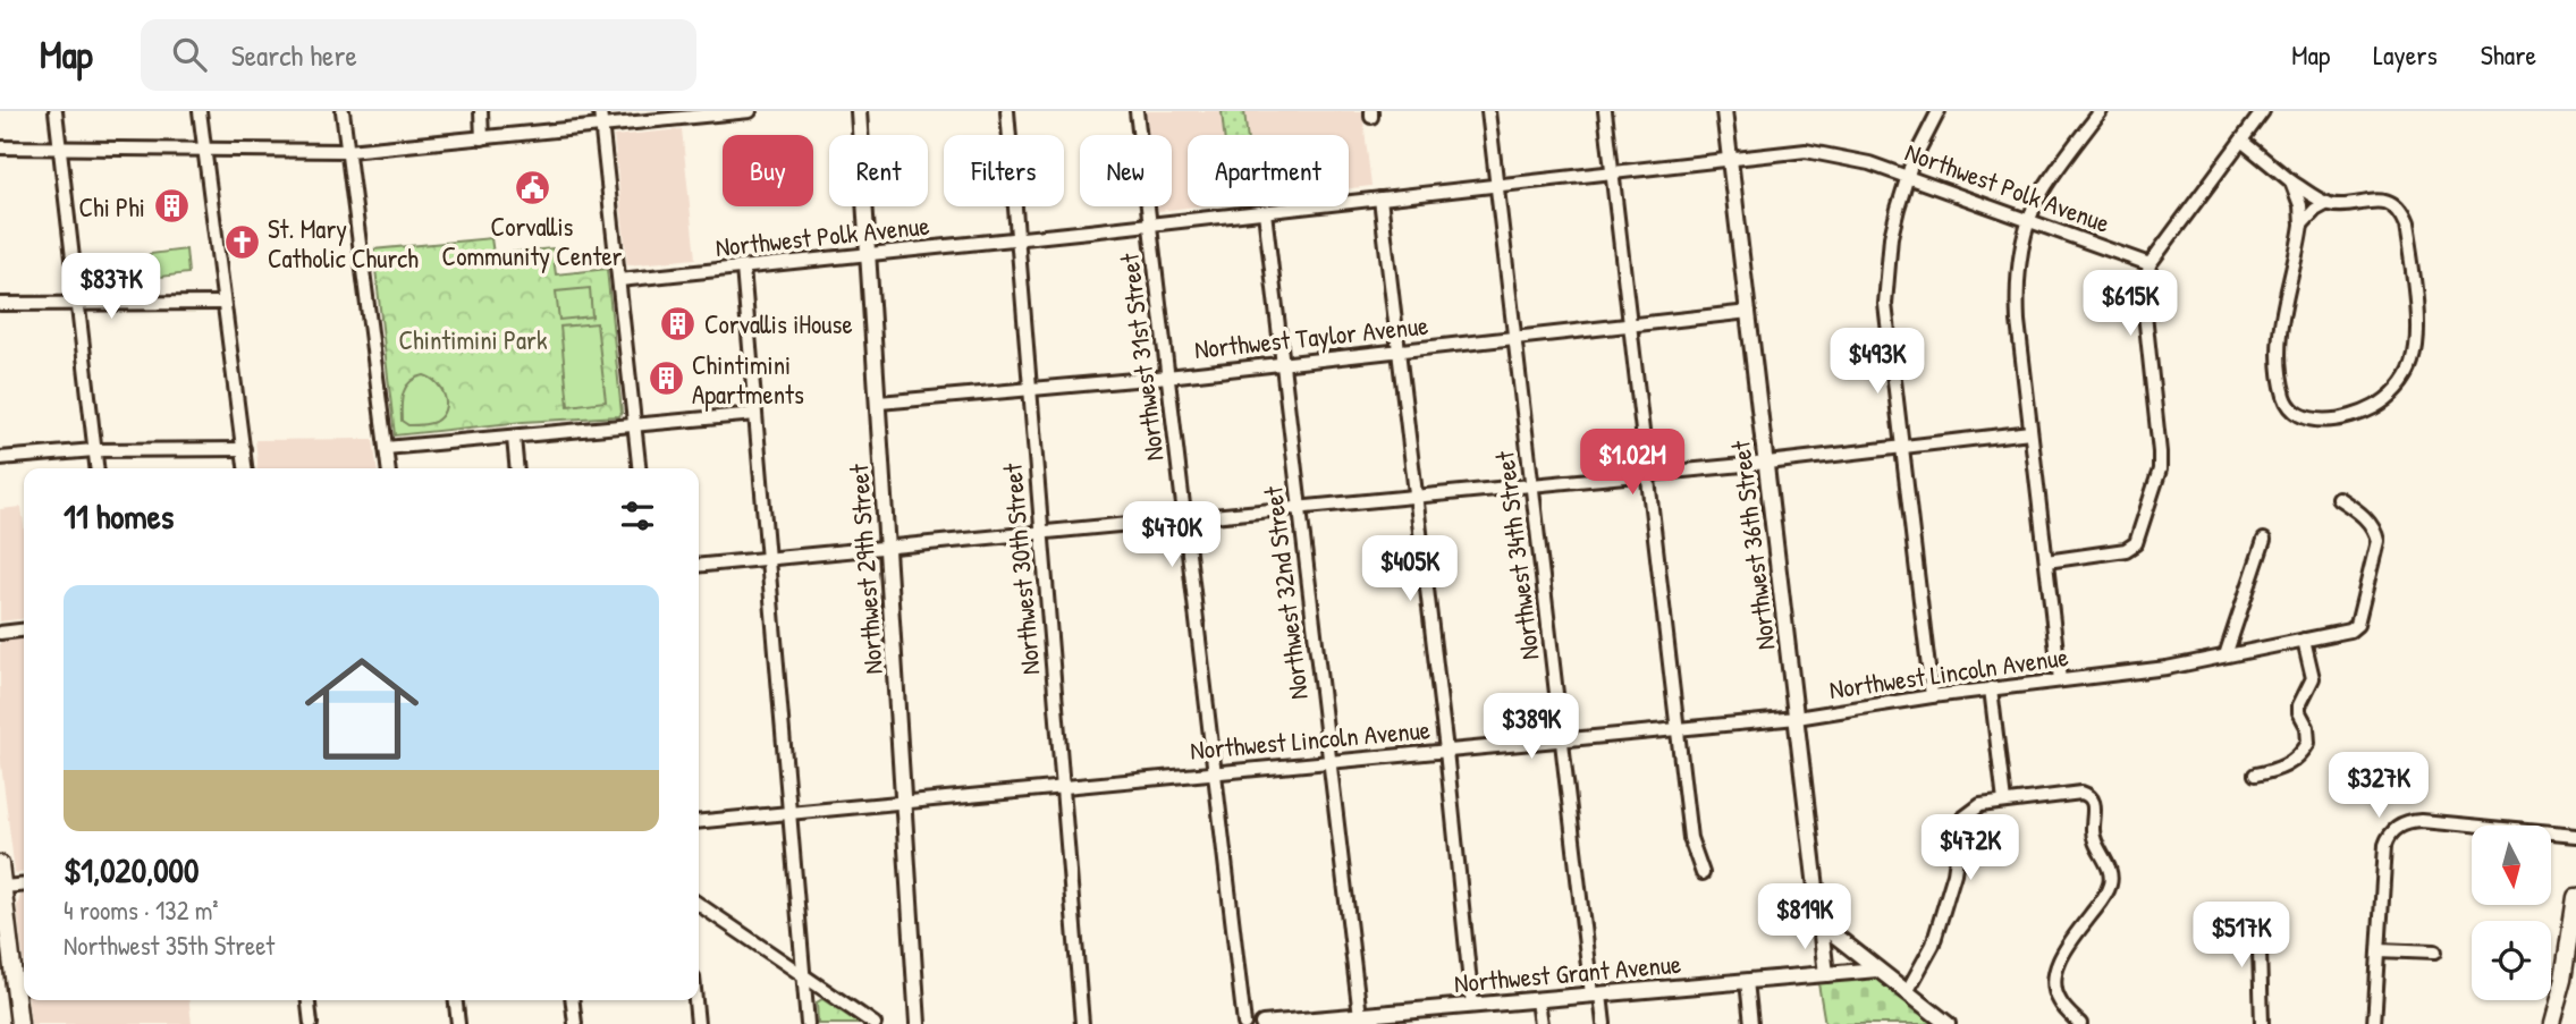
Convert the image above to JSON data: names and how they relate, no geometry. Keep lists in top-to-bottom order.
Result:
{
  "streets": {
    "street": [
      "Northwest Polk Avenue",
      "Northwest Taylor Avenue",
      "Northwest 31st Street",
      "Northwest 36th Street",
      "Northwest 34th Street",
      "Northwest 29th Street",
      "Northwest 30th Street",
      "Northwest 32nd Street",
      "Northwest Lincoln Avenue",
      "Northwest Grant Avenue"
    ]
  },
  "crossings": [
    ["Northwest Polk Avenue", "Northwest 31st Street"],
    ["Northwest Polk Avenue", "Northwest 36th Street"],
    ["Northwest Polk Avenue", "Northwest 34th Street"],
    ["Northwest Polk Avenue", "Northwest 29th Street"],
    ["Northwest Polk Avenue", "Northwest 30th Street"],
    ["Northwest Polk Avenue", "Northwest 32nd Street"],
    ["Northwest Taylor Avenue", "Northwest 31st Street"],
    ["Northwest Taylor Avenue", "Northwest 36th Street"],
    ["Northwest Taylor Avenue", "Northwest 34th Street"],
    ["Northwest Taylor Avenue", "Northwest 29th Street"],
    ["Northwest Taylor Avenue", "Northwest 30th Street"],
    ["Northwest Taylor Avenue", "Northwest 32nd Street"],
    ["Northwest 31st Street", "Northwest Lincoln Avenue"],
    ["Northwest 36th Street", "Northwest Lincoln Avenue"],
    ["Northwest 36th Street", "Northwest Grant Avenue"],
    ["Northwest 34th Street", "Northwest Lincoln Avenue"],
    ["Northwest 34th Street", "Northwest Grant Avenue"],
    ["Northwest 29th Street", "Northwest Lincoln Avenue"],
    ["Northwest 30th Street", "Northwest Lincoln Avenue"],
    ["Northwest 32nd Street", "Northwest Lincoln Avenue"],
    ["Northwest 32nd Street", "Northwest Grant Avenue"]
  ],
  "parks": ["Chintimini Park"],
  "places": {
    "public building": ["Corvallis Community Center"],
    "building": ["Chi Phi", "Corvallis iHouse", "Chintimini Apartments"],
    "church": ["St. Mary Catholic Church"]
  },
  "north": "bottom",
  "page": {
    "header": "Map",
    "search": "Search here",
    "nav": ["Map", "Layers", "Share"],
    "chip": [
      "Buy",
      "Rent",
      "Filters",
      "New",
      "Apartment"
    ],
    "price": [
      "$837K",
      "$615K",
      "$493K",
      "$1.02M",
      "$470K",
      "$405K",
      "$389K",
      "$327K",
      "$472K",
      "$819K",
      "$517K"
    ],
    "heading": "11 homes",
    "list": [
      {
        "name": "$1,020,000",
        "note": "4 rooms · 132 m² · Northwest 35th Street"
      }
    ]
  }
}
